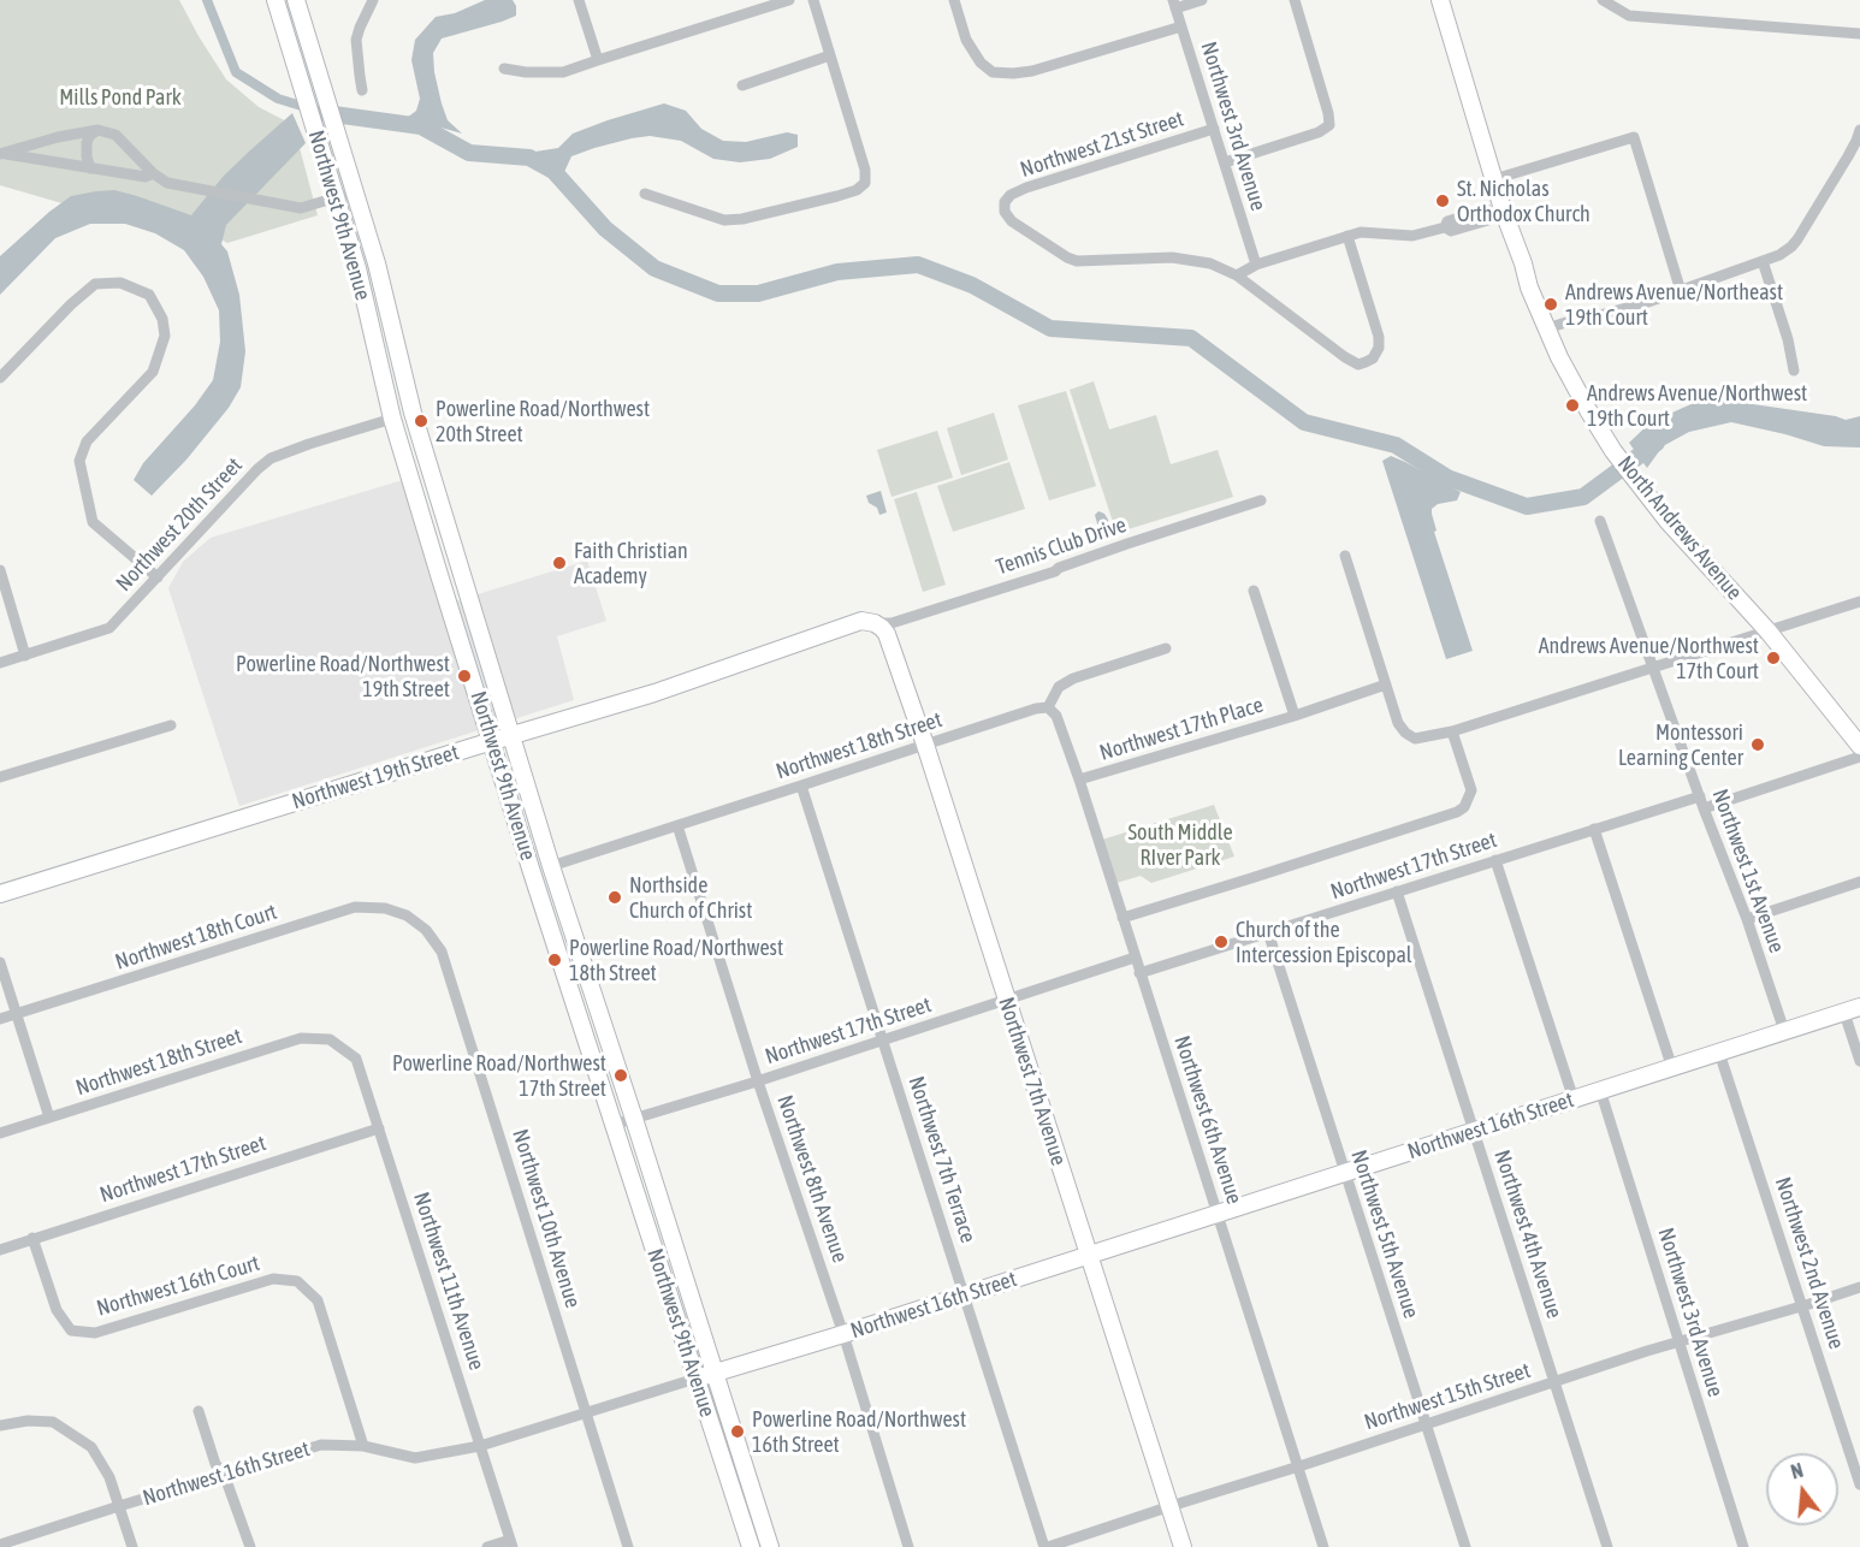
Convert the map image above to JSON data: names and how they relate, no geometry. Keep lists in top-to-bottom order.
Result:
{
  "streets": {
    "main road": [
      "Northwest 9th Avenue",
      "North Andrews Avenue",
      "Northwest 19th Street",
      "Northwest 7th Avenue",
      "Northwest 16th Street"
    ],
    "street": [
      "Northwest 3rd Avenue",
      "Northwest 21st Street",
      "Northwest 20th Street",
      "Tennis Club Drive",
      "Northwest 17th Place",
      "Northwest 18th Street",
      "Northwest 17th Street",
      "Northwest 1st Avenue",
      "Northwest 18th Court",
      "Northwest 6th Avenue",
      "Northwest 7th Terrace",
      "Northwest 8th Avenue",
      "Northwest 10th Avenue",
      "Northwest 5th Avenue",
      "Northwest 4th Avenue",
      "Northwest 2nd Avenue",
      "Northwest 11th Avenue",
      "Northwest 16th Court",
      "Northwest 15th Street"
    ]
  },
  "crossings": [
    ["Northwest 3rd Avenue", "Northwest 21st Street"],
    ["Northwest 3rd Avenue", "Northwest 16th Street"],
    ["Northwest 3rd Avenue", "Northwest 15th Street"],
    ["Northwest 9th Avenue", "Northwest 20th Street"],
    ["Northwest 9th Avenue", "Northwest 18th Street"],
    ["Northwest 9th Avenue", "Northwest 19th Street"],
    ["Northwest 9th Avenue", "Northwest 17th Street"],
    ["Northwest 9th Avenue", "Northwest 16th Street"],
    ["Tennis Club Drive", "Northwest 19th Street"],
    ["Tennis Club Drive", "Northwest 7th Avenue"],
    ["Northwest 17th Place", "Northwest 6th Avenue"],
    ["Northwest 18th Street", "Northwest 7th Avenue"],
    ["Northwest 18th Street", "Northwest 6th Avenue"],
    ["Northwest 18th Street", "Northwest 7th Terrace"],
    ["Northwest 18th Street", "Northwest 8th Avenue"],
    ["Northwest 18th Street", "Northwest 11th Avenue"],
    ["Northwest 19th Street", "Northwest 7th Avenue"],
    ["Northwest 17th Street", "Northwest 1st Avenue"],
    ["Northwest 17th Street", "Northwest 7th Avenue"],
    ["Northwest 17th Street", "Northwest 6th Avenue"],
    ["Northwest 17th Street", "Northwest 7th Terrace"],
    ["Northwest 17th Street", "Northwest 8th Avenue"],
    ["Northwest 17th Street", "Northwest 5th Avenue"],
    ["Northwest 17th Street", "Northwest 4th Avenue"],
    ["Northwest 17th Street", "Northwest 11th Avenue"],
    ["Northwest 17th Street", "Northwest 16th Court"],
    ["Northwest 1st Avenue", "Northwest 16th Street"],
    ["Northwest 18th Court", "Northwest 10th Avenue"],
    ["Northwest 7th Avenue", "Northwest 16th Street"],
    ["Northwest 7th Avenue", "Northwest 15th Street"],
    ["Northwest 6th Avenue", "Northwest 16th Street"],
    ["Northwest 6th Avenue", "Northwest 15th Street"],
    ["Northwest 16th Street", "Northwest 7th Terrace"],
    ["Northwest 16th Street", "Northwest 8th Avenue"],
    ["Northwest 16th Street", "Northwest 10th Avenue"],
    ["Northwest 16th Street", "Northwest 5th Avenue"],
    ["Northwest 16th Street", "Northwest 4th Avenue"],
    ["Northwest 16th Street", "Northwest 2nd Avenue"],
    ["Northwest 16th Street", "Northwest 11th Avenue"],
    ["Northwest 16th Street", "Northwest 16th Court"],
    ["Northwest 7th Terrace", "Northwest 15th Street"],
    ["Northwest 5th Avenue", "Northwest 15th Street"],
    ["Northwest 4th Avenue", "Northwest 15th Street"],
    ["Northwest 2nd Avenue", "Northwest 15th Street"]
  ],
  "parks": ["Mills Pond Park", "South Middle RIver Park"],
  "places": [
    "St. Nicholas Orthodox Church",
    "Andrews Avenue/Northeast 19th Court",
    "Andrews Avenue/Northwest 19th Court",
    "Powerline Road/Northwest 20th Street",
    "Faith Christian Academy",
    "Andrews Avenue/Northwest 17th Court",
    "Powerline Road/Northwest 19th Street",
    "Montessori Learning Center",
    "Northside Church of Christ",
    "Church of the Intercession Episcopal",
    "Powerline Road/Northwest 18th Street",
    "Powerline Road/Northwest 17th Street",
    "Powerline Road/Northwest 16th Street"
  ],
  "north": "top"
}
